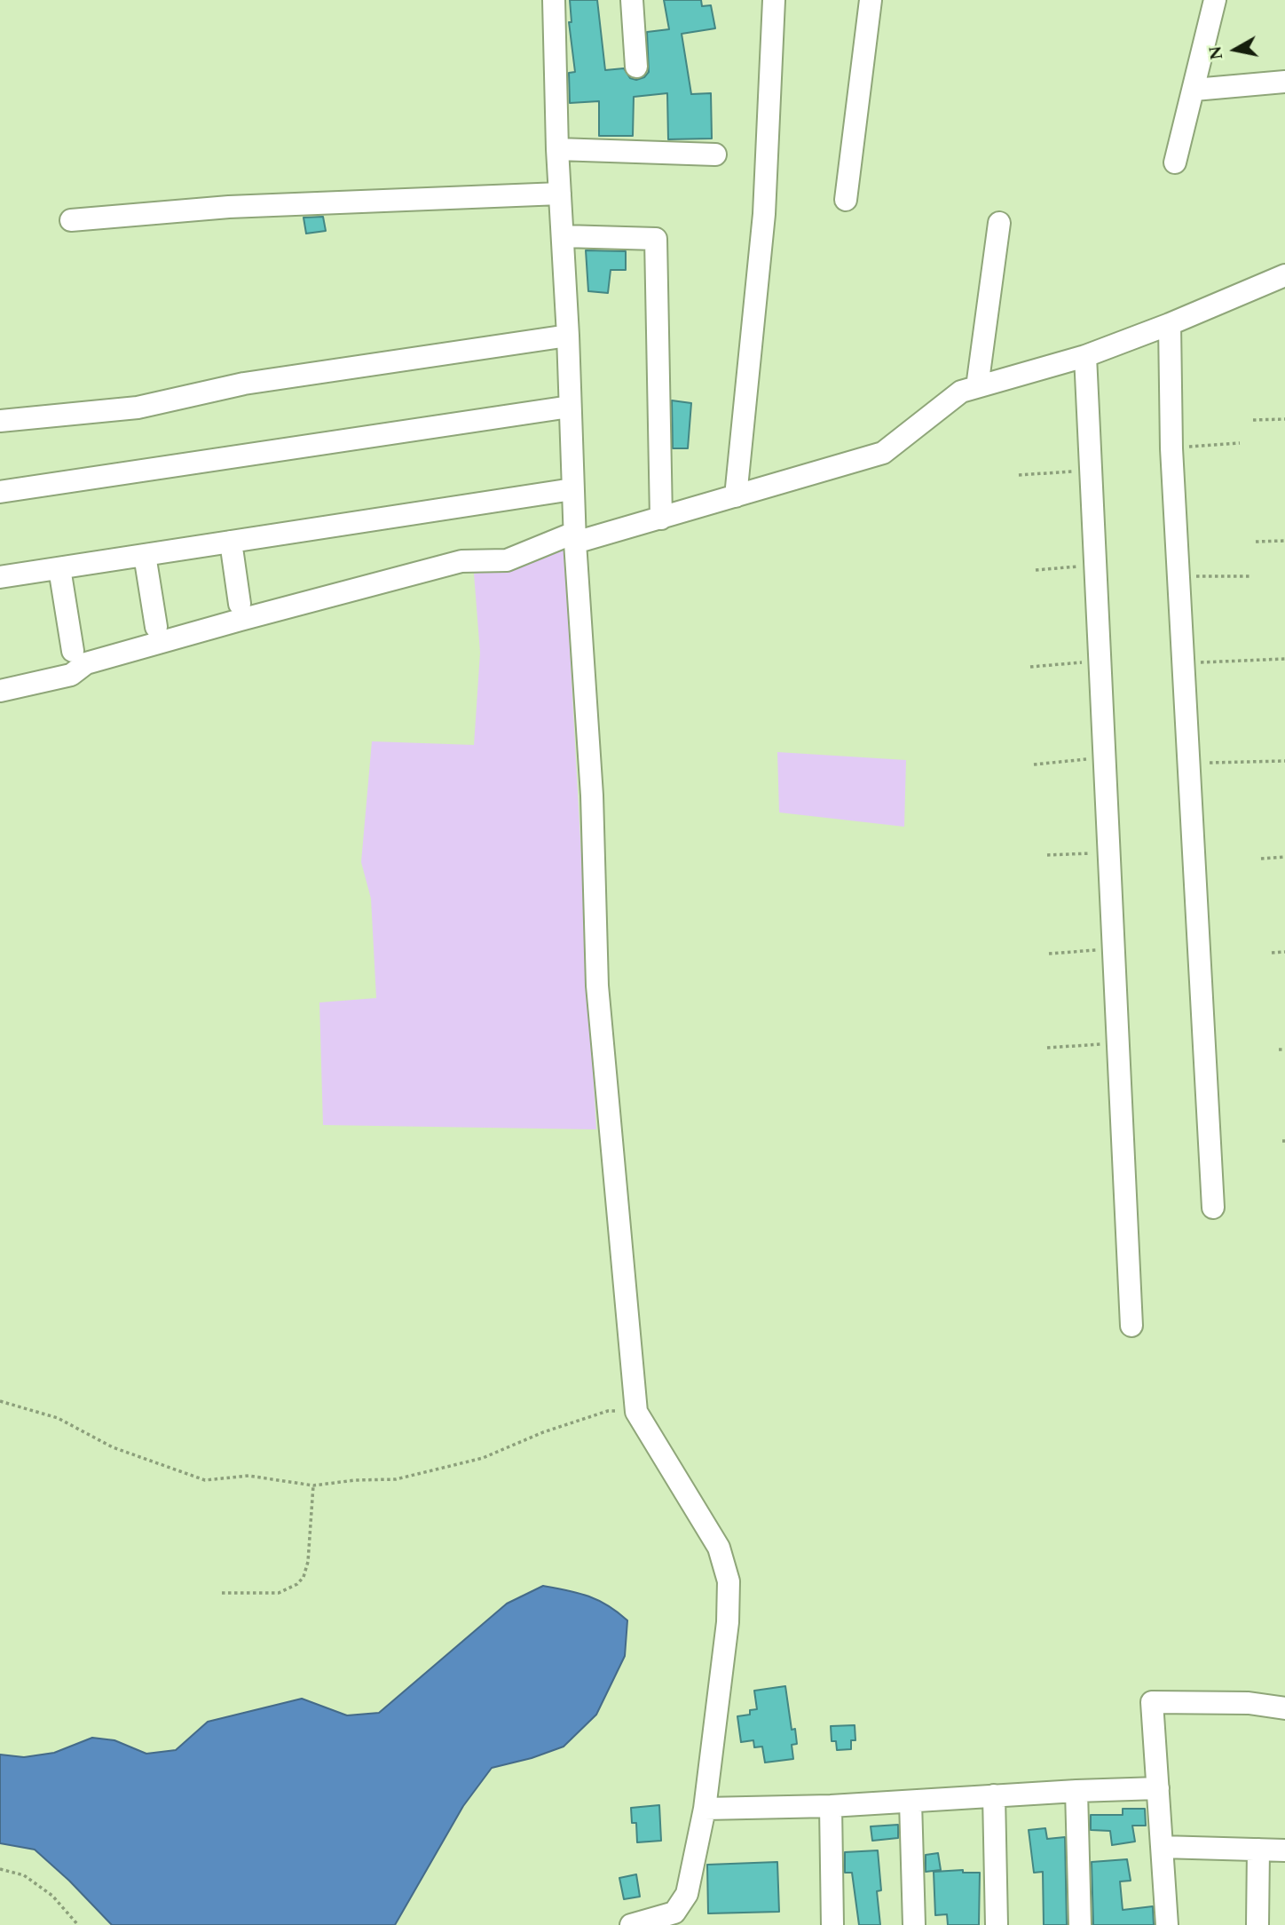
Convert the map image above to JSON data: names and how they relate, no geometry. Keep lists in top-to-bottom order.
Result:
{
  "north": "left"
}
